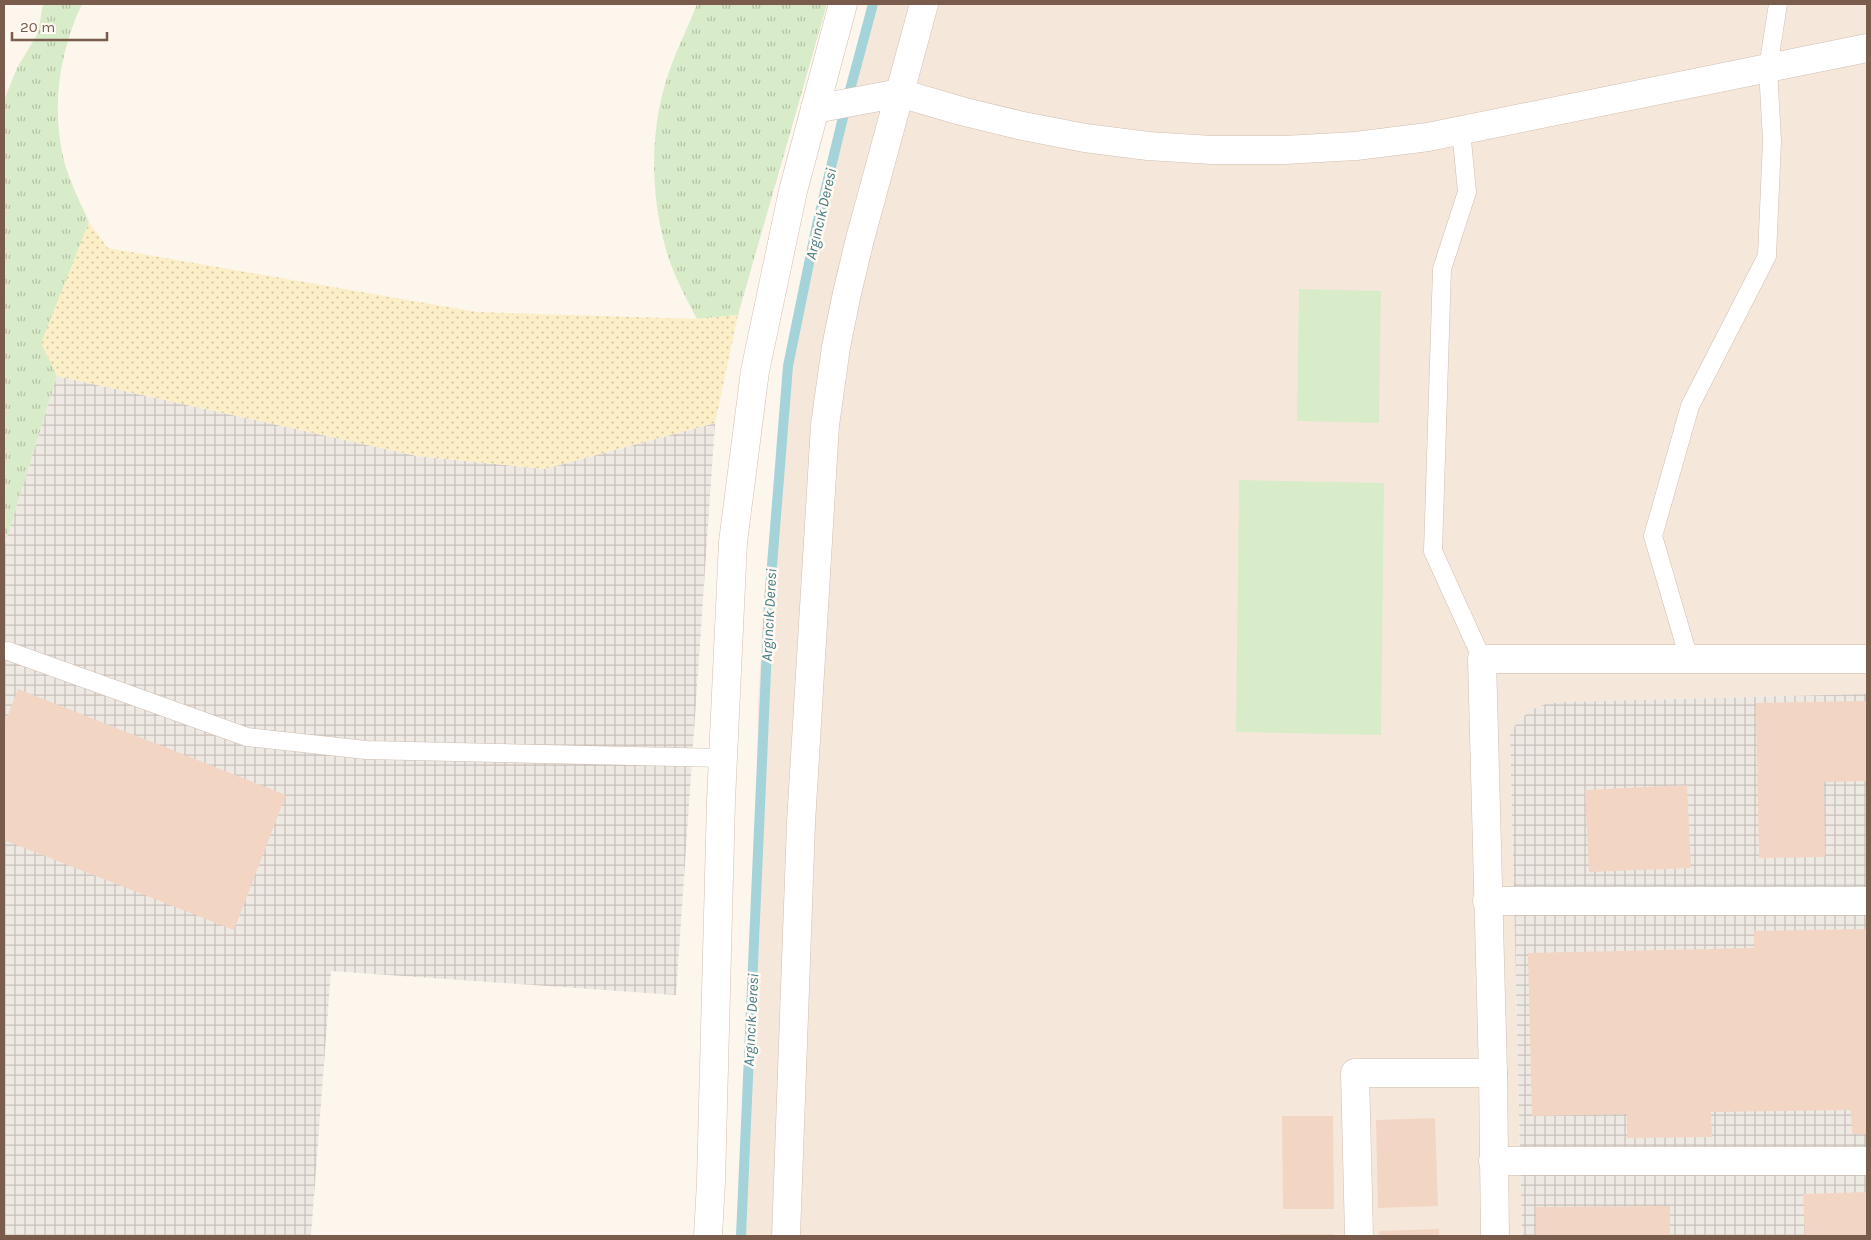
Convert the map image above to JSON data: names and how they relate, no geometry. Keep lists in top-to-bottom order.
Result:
{
  "water": ["Argıncık Deresi"],
  "scale_bar": "20 m"
}
